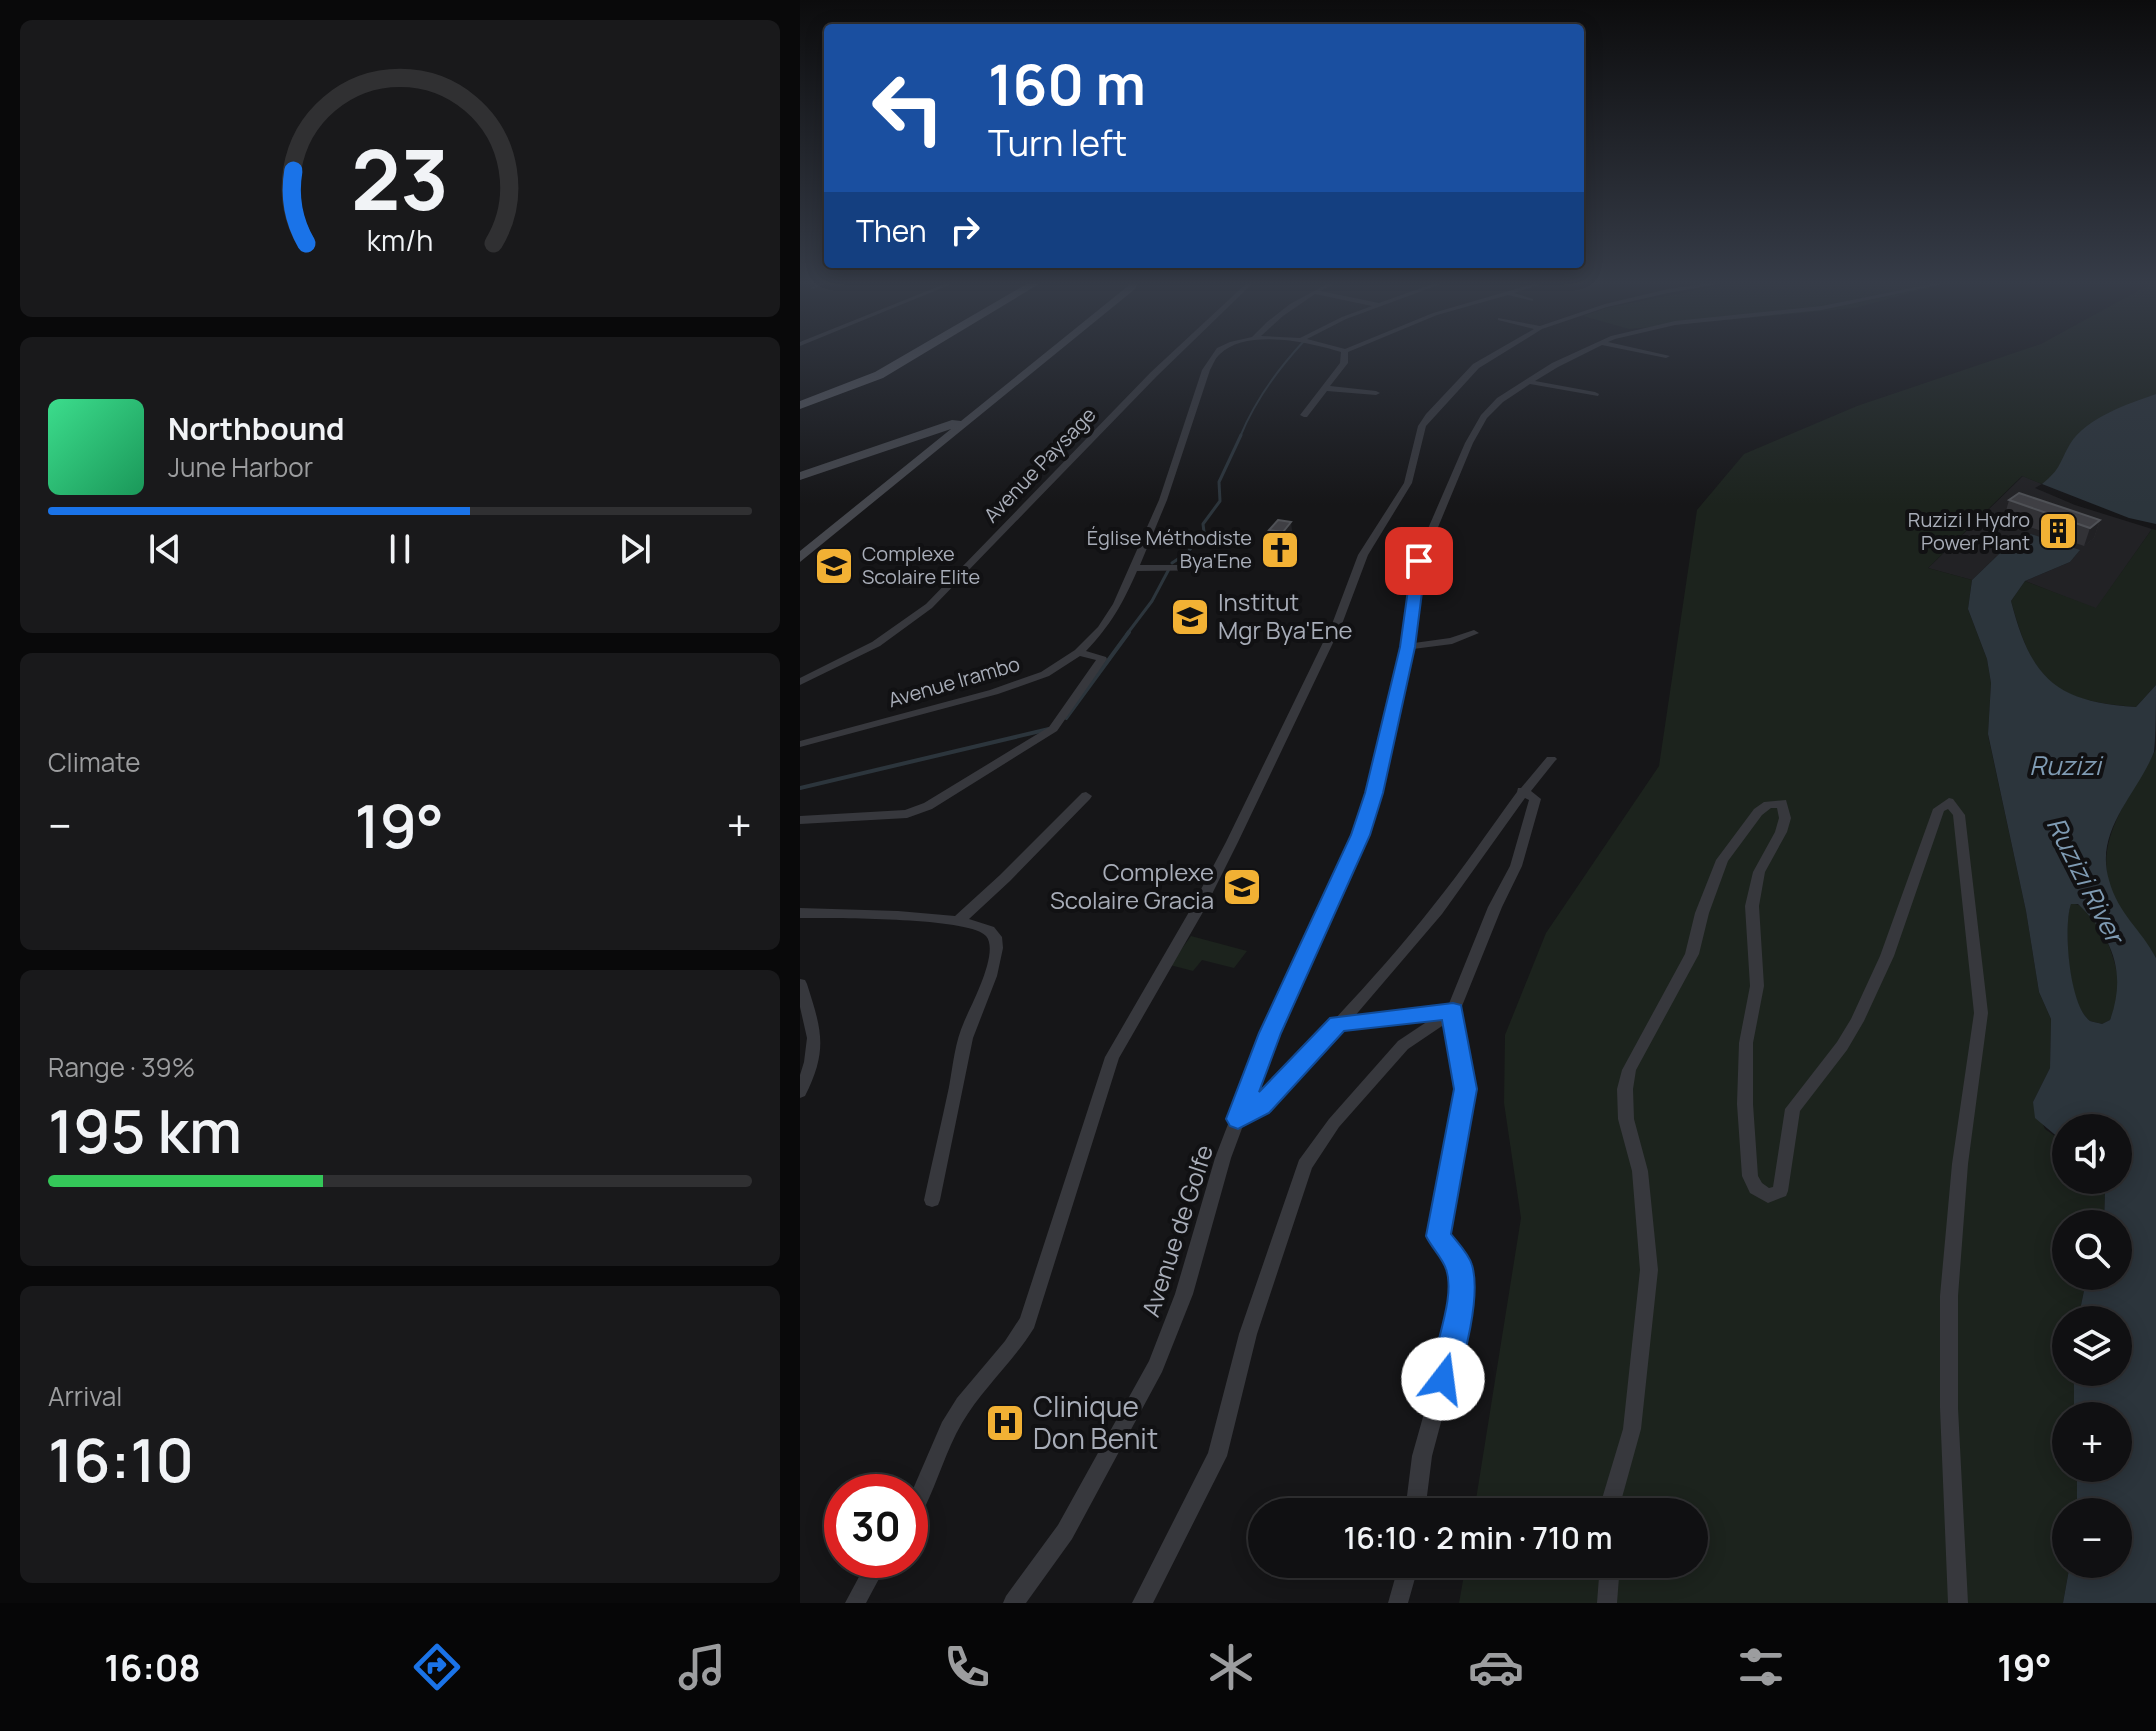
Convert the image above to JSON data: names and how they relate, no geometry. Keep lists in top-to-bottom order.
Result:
{
  "streets": {
    "street": ["Avenue Paysage", "Avenue Irambo", "Avenue de Golfe"]
  },
  "water": ["Ruzizi", "Ruzizi River"],
  "places": {
    "building": ["Ruzizi I Hydro Power Plant"],
    "church": ["Église Méthodiste Bya'Ene"],
    "school or university": ["Complexe Scolaire Elite", "Institut Mgr Bya'Ene", "Complexe Scolaire Gracia"],
    "hospital": ["Clinique Don Benit"]
  },
  "page": {
    "turn": ["160 m", "Turn left"],
    "then": "Then",
    "song": ["Northbound", "June Harbor"],
    "tile": [
      "Climate",
      ["Range · 39%", "195 km"],
      ["Arrival", "16:10"]
    ],
    "heat": ["−", "19°", "+"],
    "map_buttons": ["+", "−"],
    "limit": "30",
    "trip": "16:10 · 2 min · 710 m",
    "tabs": ["16:08", "19°"],
    "gauge": ["23", "km/h"]
  }
}
